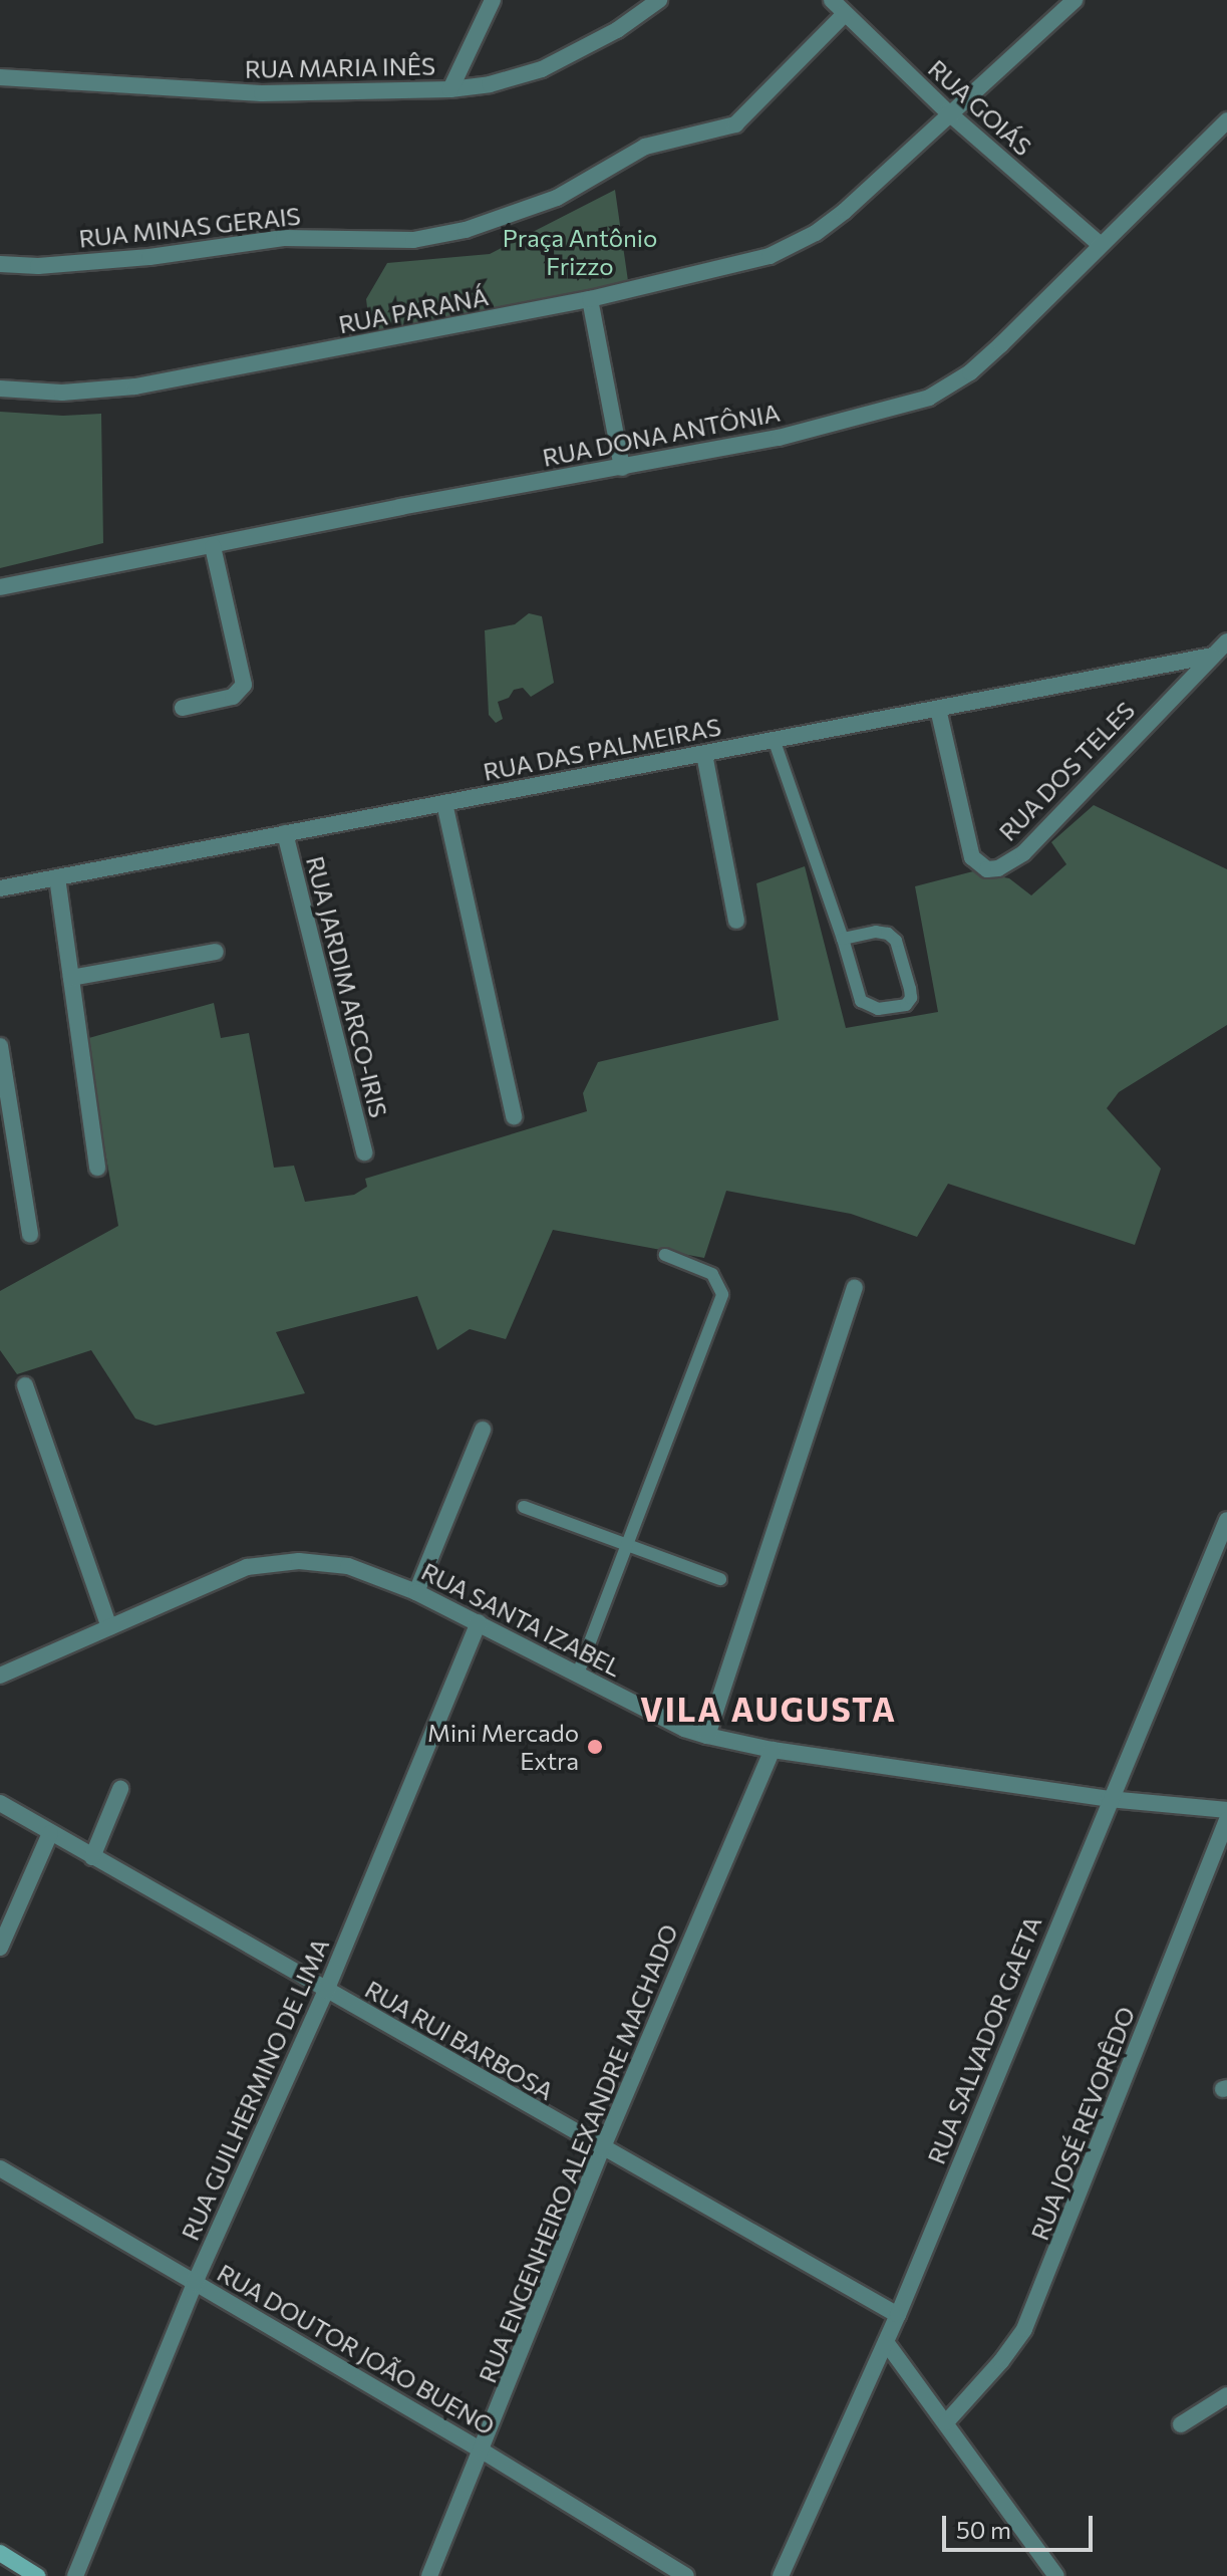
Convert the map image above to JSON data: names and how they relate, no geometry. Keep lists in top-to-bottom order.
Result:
{
  "streets": {
    "street": [
      "RUA MARIA INÊS",
      "RUA GOIÁS",
      "RUA MINAS GERAIS",
      "RUA PARANÁ",
      "RUA DONA ANTÔNIA",
      "RUA DAS PALMEIRAS",
      "RUA DOS TELES",
      "RUA JARDIM ARCO-IRIS",
      "RUA SANTA IZABEL",
      "RUA RUI BARBOSA",
      "RUA SALVADOR GAETA",
      "RUA GUILHERMINO DE LIMA",
      "RUA JOSÉ REVORÊDO",
      "RUA ENGENHEIRO ALEXANDRE MACHADO",
      "RUA DOUTOR JOÃO BUENO"
    ]
  },
  "crossings": [
    ["RUA GOIÁS", "RUA MINAS GERAIS"],
    ["RUA GOIÁS", "RUA PARANÁ"],
    ["RUA GOIÁS", "RUA DONA ANTÔNIA"],
    ["RUA DAS PALMEIRAS", "RUA DOS TELES"],
    ["RUA DAS PALMEIRAS", "RUA JARDIM ARCO-IRIS"],
    ["RUA SANTA IZABEL", "RUA SALVADOR GAETA"],
    ["RUA SANTA IZABEL", "RUA GUILHERMINO DE LIMA"],
    ["RUA SANTA IZABEL", "RUA ENGENHEIRO ALEXANDRE MACHADO"],
    ["RUA RUI BARBOSA", "RUA SALVADOR GAETA"],
    ["RUA RUI BARBOSA", "RUA GUILHERMINO DE LIMA"],
    ["RUA RUI BARBOSA", "RUA ENGENHEIRO ALEXANDRE MACHADO"],
    ["RUA GUILHERMINO DE LIMA", "RUA DOUTOR JOÃO BUENO"],
    ["RUA ENGENHEIRO ALEXANDRE MACHADO", "RUA DOUTOR JOÃO BUENO"]
  ],
  "districts": ["VILA AUGUSTA"],
  "parks": ["Praça Antônio Frizzo"],
  "places": ["Mini Mercado Extra"],
  "scale_bar": "50 m"
}
